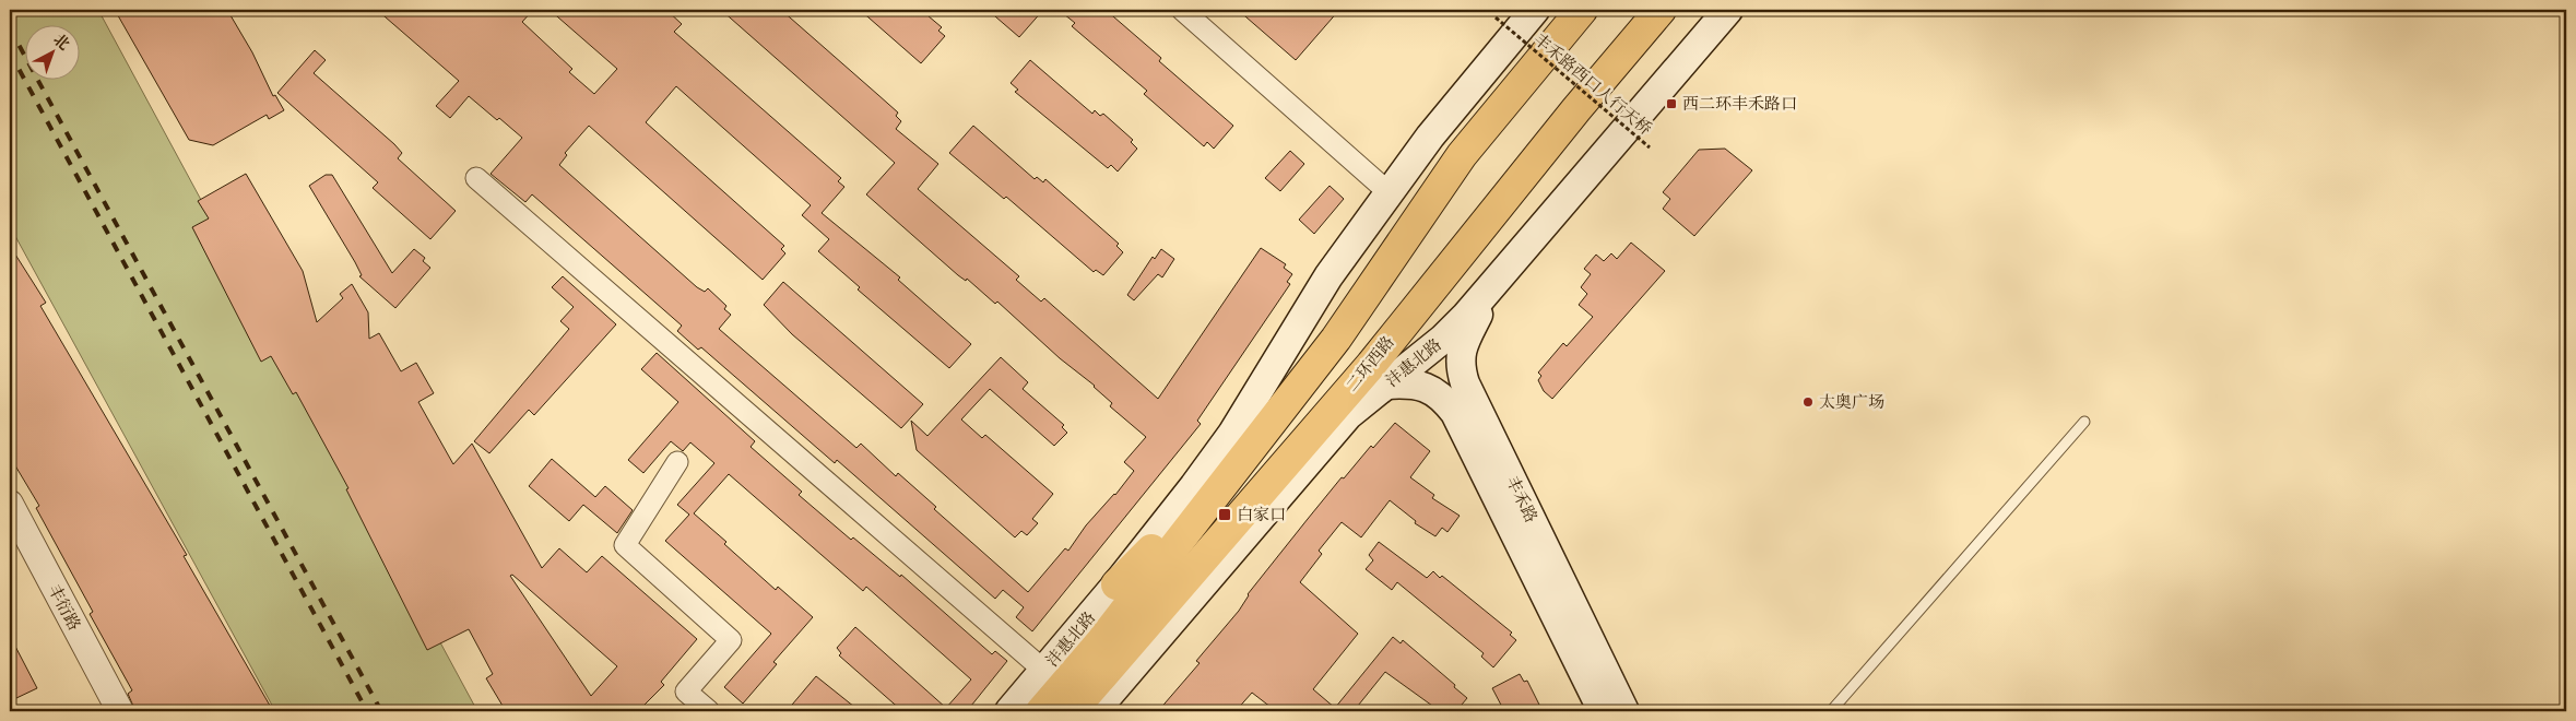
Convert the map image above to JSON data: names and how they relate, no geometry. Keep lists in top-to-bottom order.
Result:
{
  "streets": {
    "highway": ["二环西路"],
    "main road": ["沣惠北路", "丰禾路"],
    "street": ["丰衍路"],
    "path": ["丰禾路西口人行天桥"]
  },
  "crossings": [
    ["沣惠北路", "二环西路"],
    ["沣惠北路", "丰禾路"],
    ["二环西路", "丰禾路"]
  ],
  "places": {
    "transit": ["西二环丰禾路口", "白家口"],
    "other": ["太奥广场"]
  },
  "north": "top right"
}
